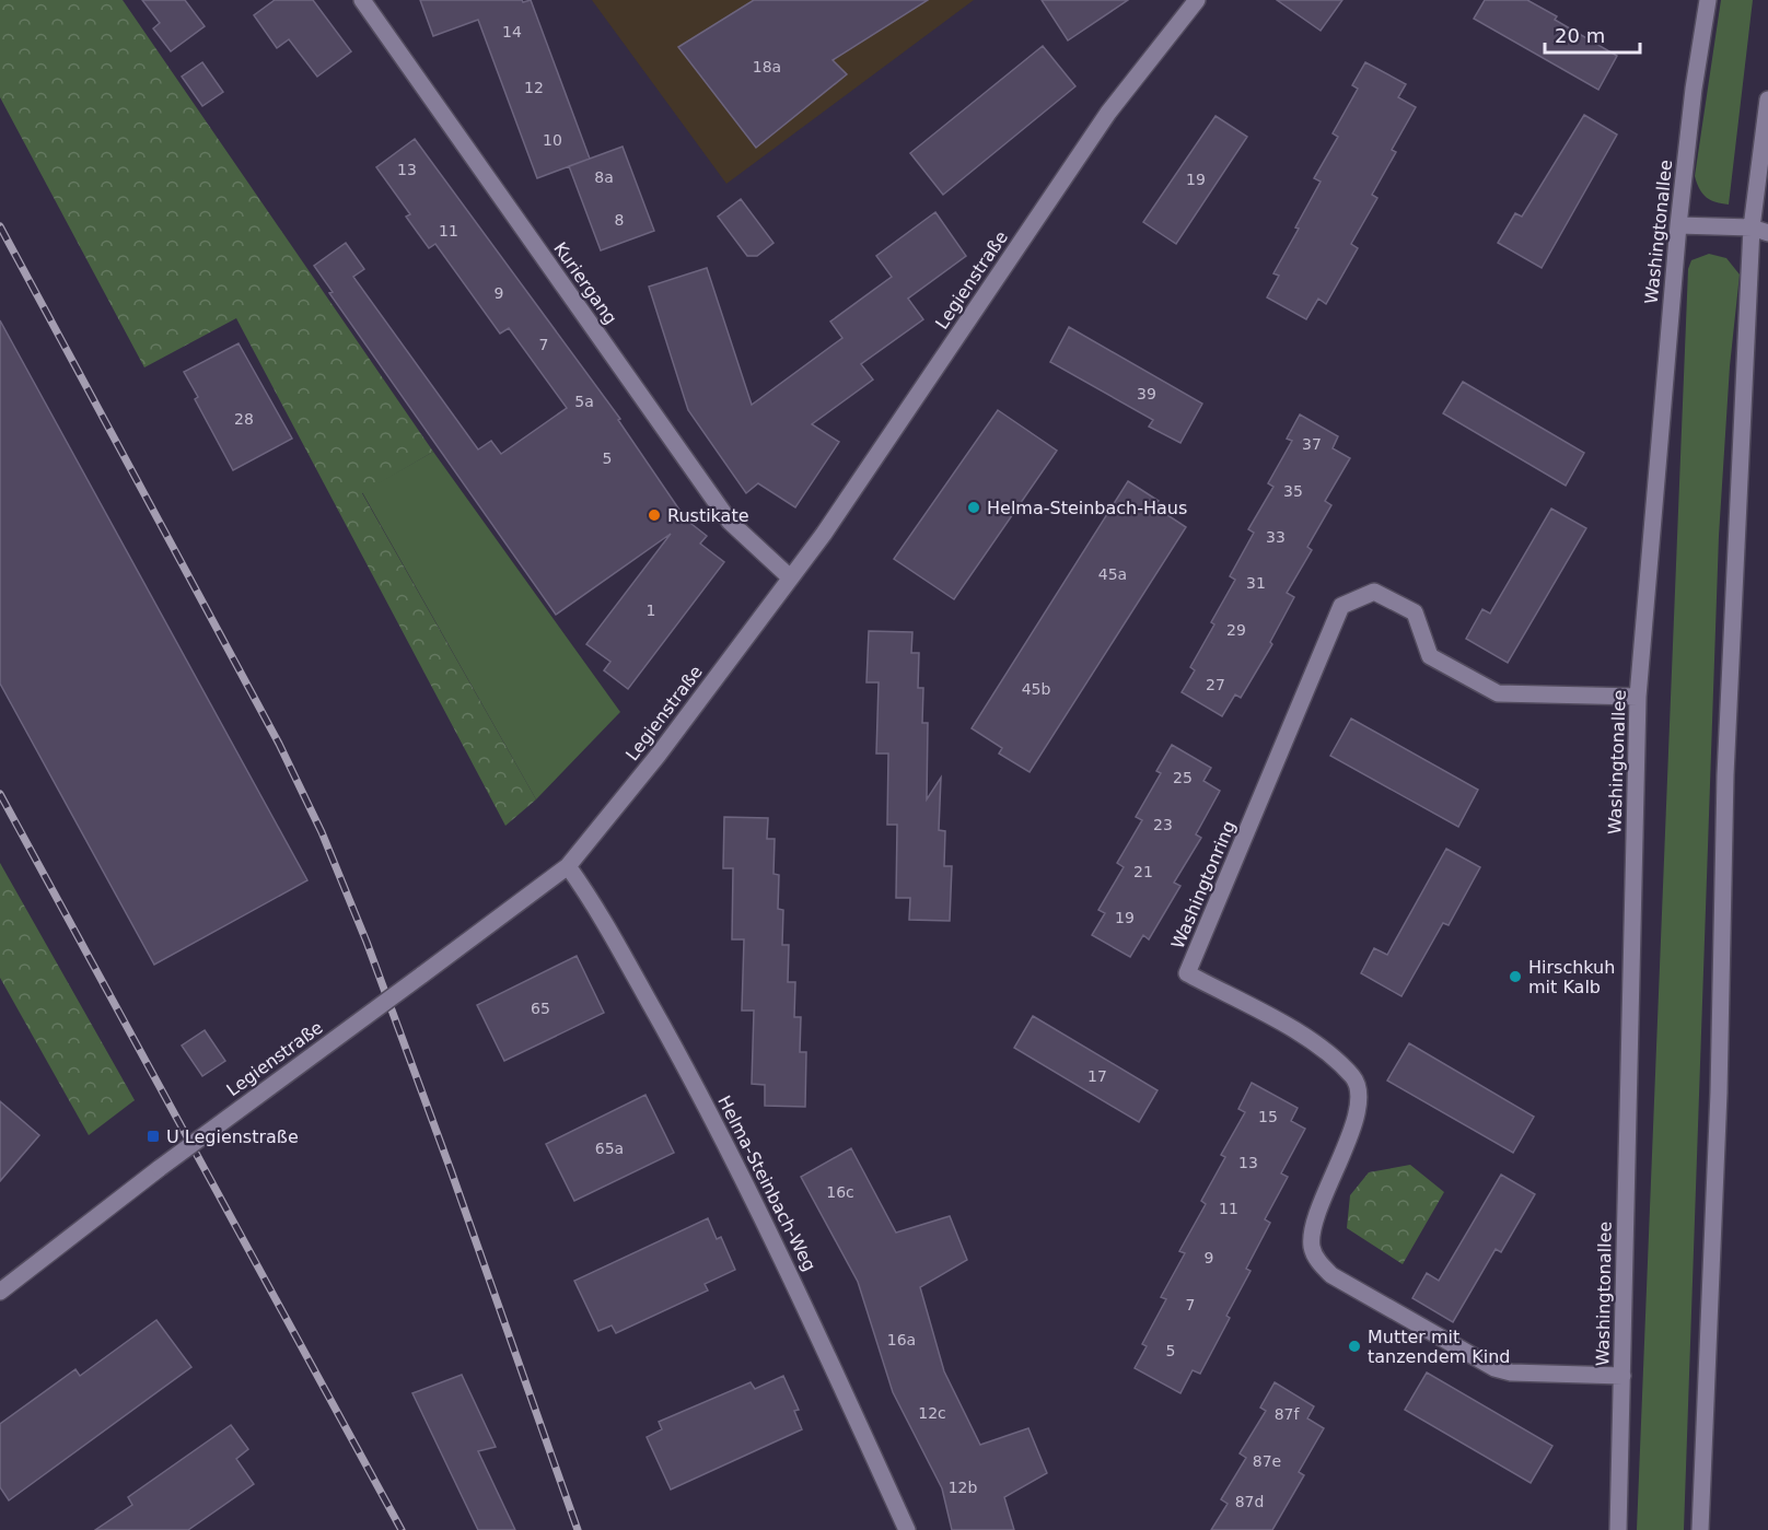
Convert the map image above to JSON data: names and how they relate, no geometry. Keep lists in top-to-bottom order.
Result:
{
  "streets": {
    "street": [
      "Washingtonallee",
      "Legienstraße",
      "Kuriergang",
      "Washingtonring",
      "Helma-Steinbach-Weg"
    ]
  },
  "crossings": [
    ["Washingtonallee", "Washingtonring"],
    ["Legienstraße", "Kuriergang"],
    ["Legienstraße", "Helma-Steinbach-Weg"]
  ],
  "places": {
    "other": [
      "Helma-Steinbach-Haus",
      "Rustikate",
      "Hirschkuh mit Kalb",
      "Mutter mit tanzendem Kind"
    ],
    "transit": ["U Legienstraße"]
  },
  "house_numbers": [
    "14",
    "18a",
    "12",
    "10",
    "13",
    "8a",
    "19",
    "8",
    "11",
    "9",
    "7",
    "39",
    "5a",
    "28",
    "37",
    "5",
    "35",
    "33",
    "45a",
    "31",
    "1",
    "29",
    "27",
    "45b",
    "25",
    "23",
    "21",
    "19",
    "65",
    "17",
    "15",
    "65a",
    "13",
    "16c",
    "11",
    "9",
    "7",
    "16a",
    "5",
    "12c",
    "87f",
    "87e",
    "12b",
    "87d"
  ],
  "scale_bar": "20 m"
}
